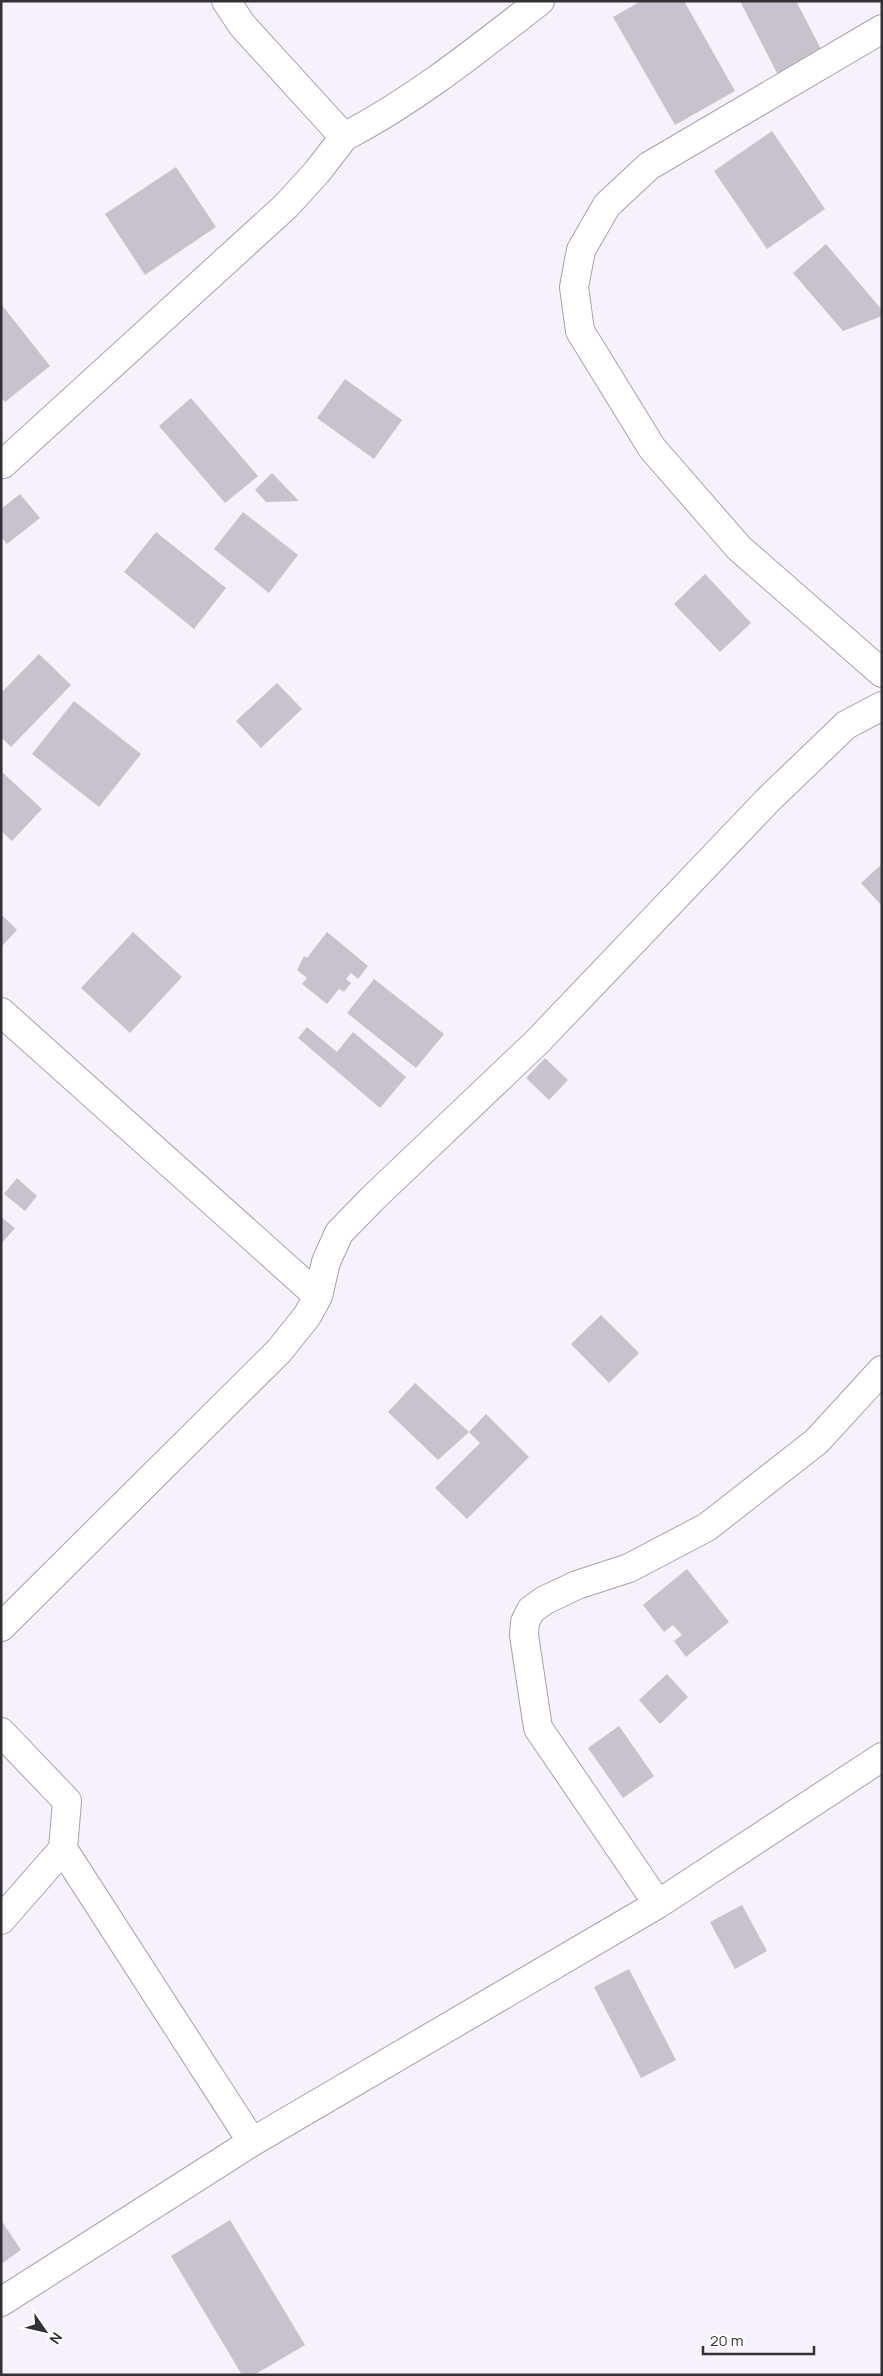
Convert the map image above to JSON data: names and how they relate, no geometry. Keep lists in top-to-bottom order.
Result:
{
  "scale_bar": "20 m",
  "north": "bottom right"
}
